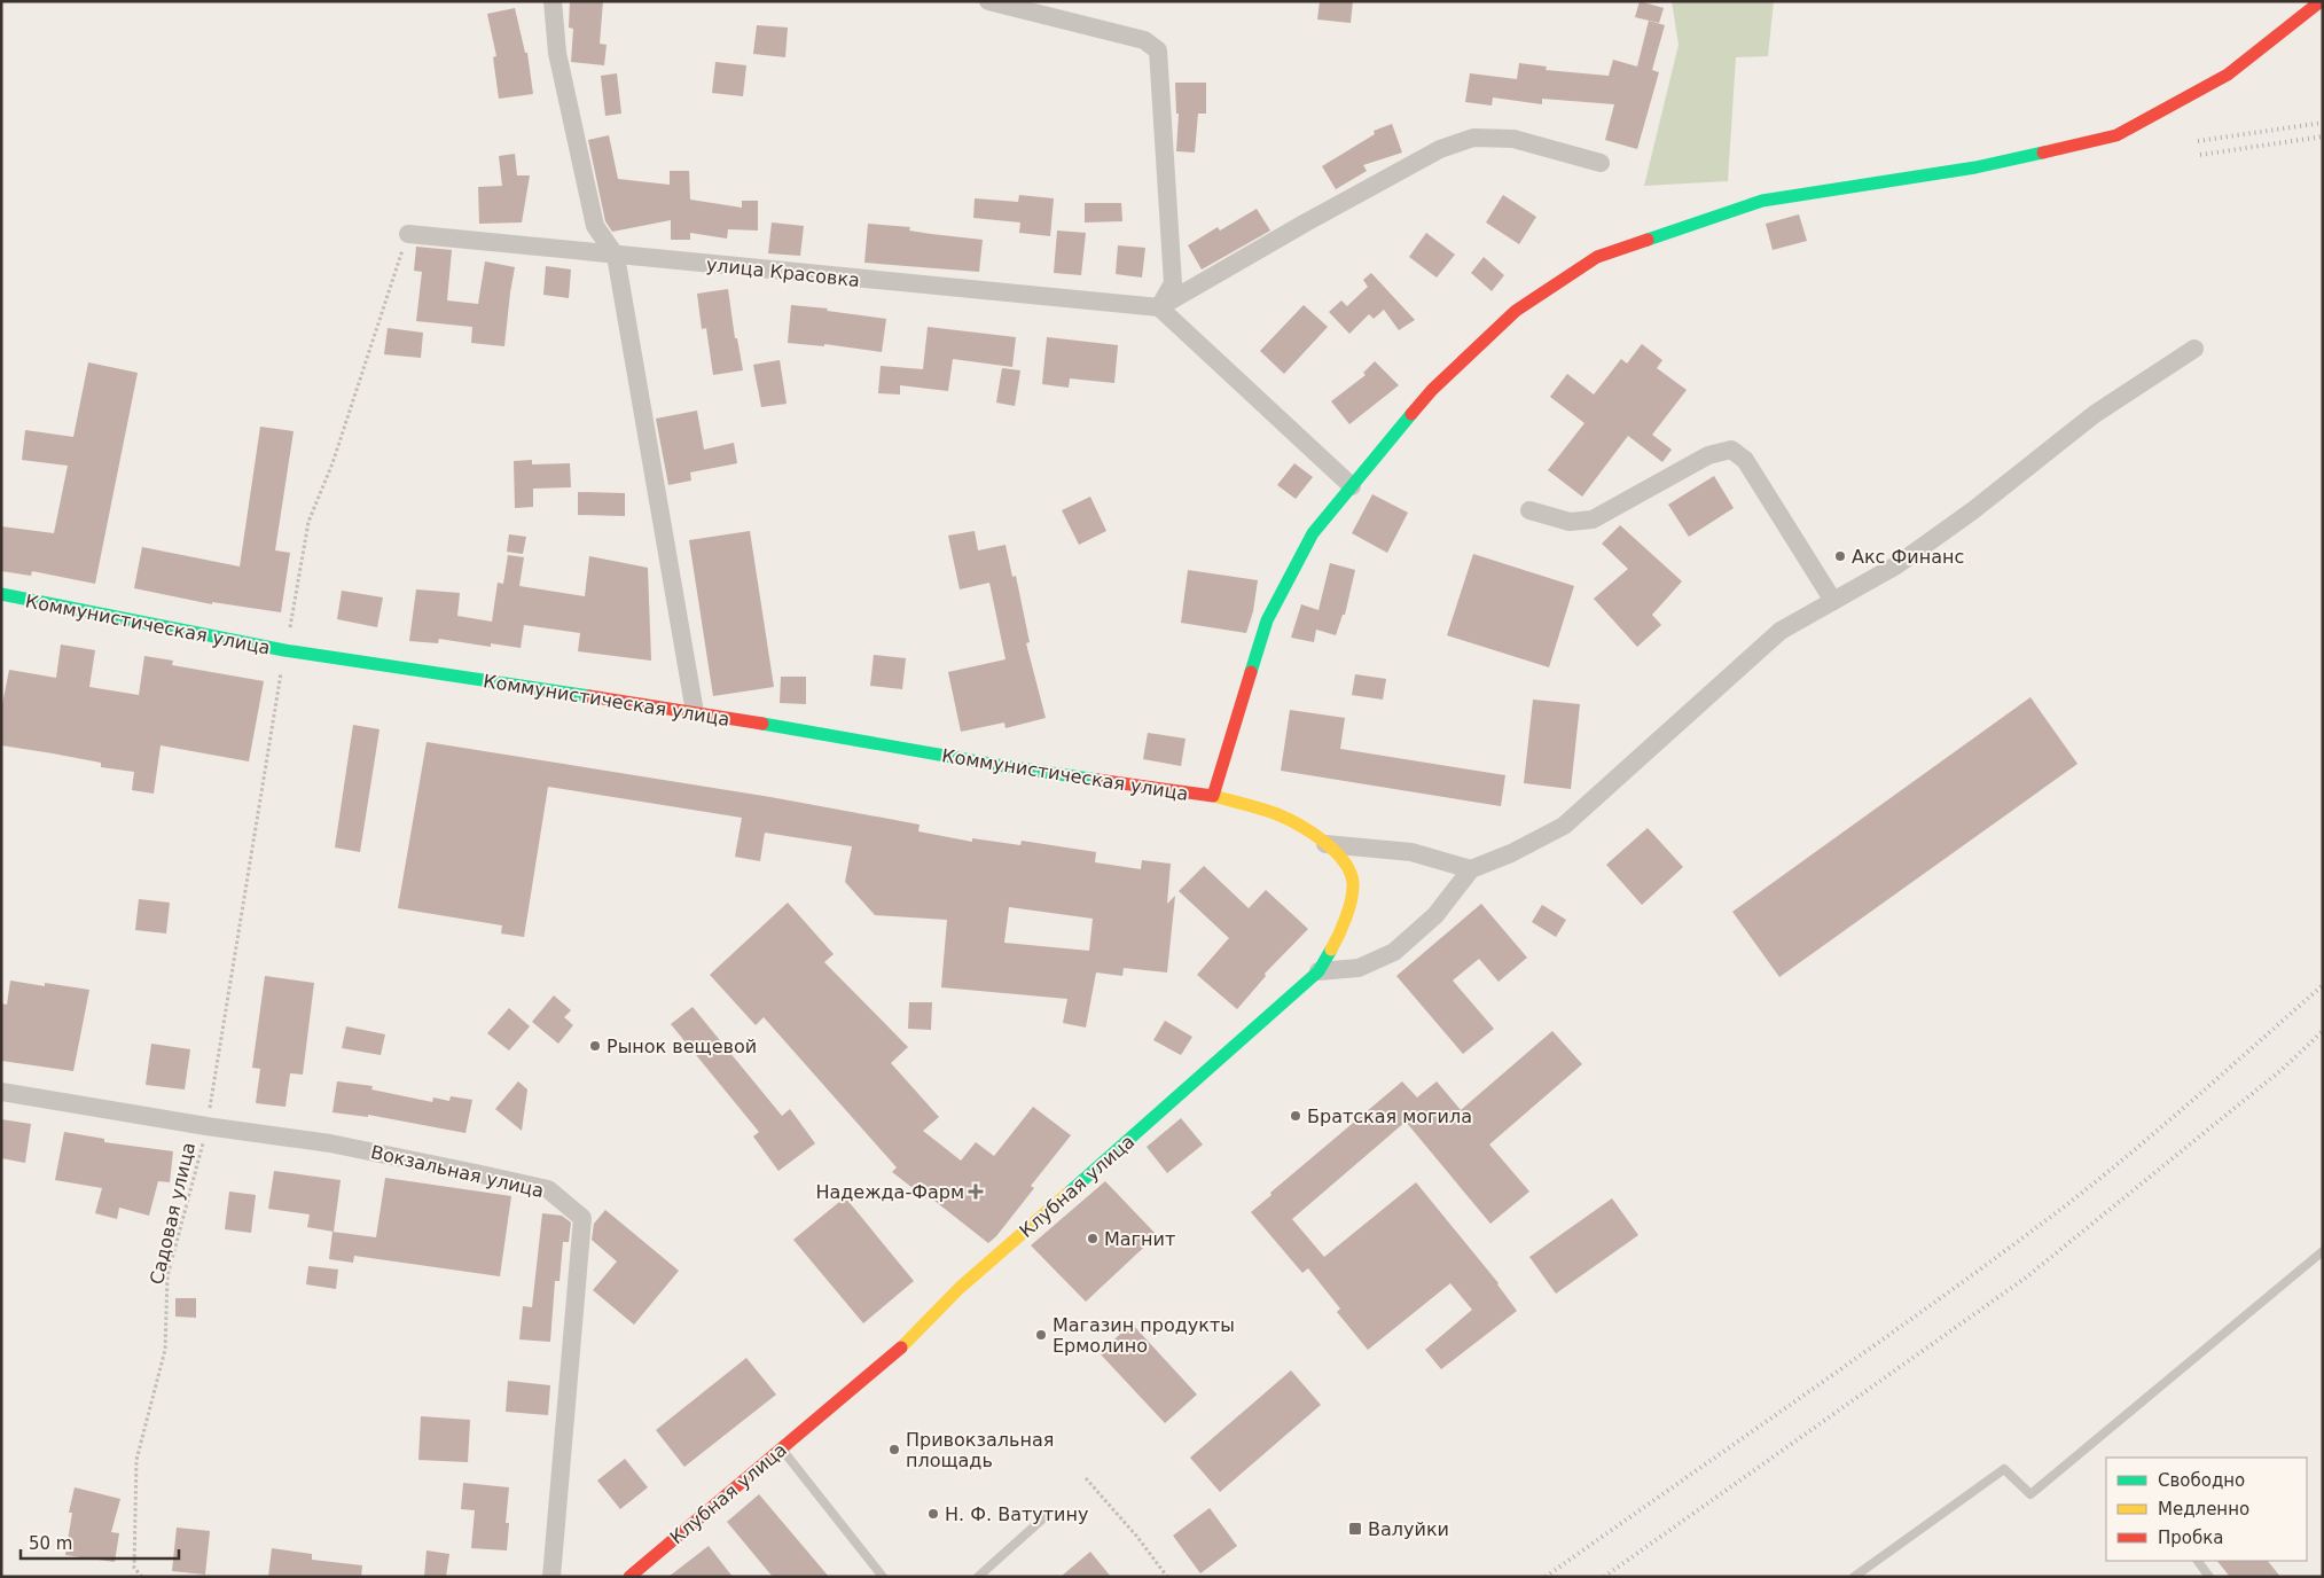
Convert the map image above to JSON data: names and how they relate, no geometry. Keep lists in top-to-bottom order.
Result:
{
  "streets": {
    "main road": ["Коммунистическая улица", "Клубная улица"],
    "street": ["улица Красовка", "Вокзальная улица"],
    "path": ["Садовая улица"]
  },
  "crossings": [
    ["Коммунистическая улица", "Клубная улица"],
    ["Вокзальная улица", "Садовая улица"]
  ],
  "places": {
    "other": [
      "Акс Финанс",
      "Рынок вещевой",
      "Братская могила",
      "Магнит",
      "Магазин продукты Ермолино",
      "Привокзальная площадь",
      "Н. Ф. Ватутину"
    ],
    "health": ["Надежда-Фарм"],
    "transit": ["Валуйки"]
  },
  "legend": ["Свободно", "Медленно", "Пробка"],
  "scale_bar": "50 m"
}
